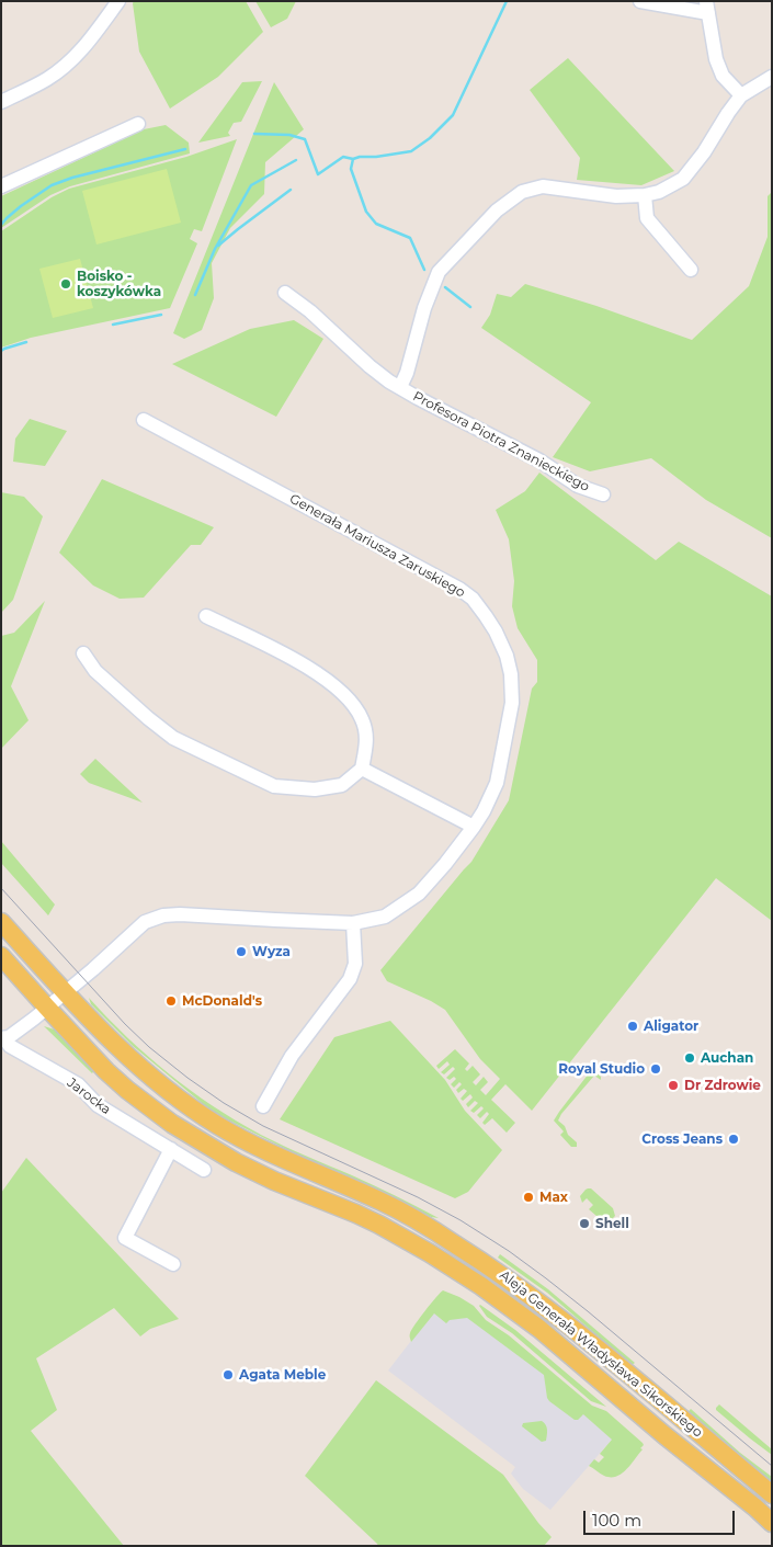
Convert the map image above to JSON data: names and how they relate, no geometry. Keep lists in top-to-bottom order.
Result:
{
  "streets": {
    "main road": ["Aleja Generała Władysława Sikorskiego"],
    "street": ["Profesora Piotra Znanieckiego", "Generała Mariusza Zaruskiego", "Jarocka"]
  },
  "crossings": [
    ["Generała Mariusza Zaruskiego", "Jarocka"],
    ["Generała Mariusza Zaruskiego", "Aleja Generała Władysława Sikorskiego"],
    ["Jarocka", "Aleja Generała Władysława Sikorskiego"]
  ],
  "places": [
    "Boisko - koszykówka",
    "Wyza",
    "McDonald's",
    "Aligator",
    "Auchan",
    "Royal Studio",
    "Dr Zdrowie",
    "Cross Jeans",
    "Max",
    "Shell",
    "Agata Meble"
  ],
  "scale_bar": "100 m"
}
